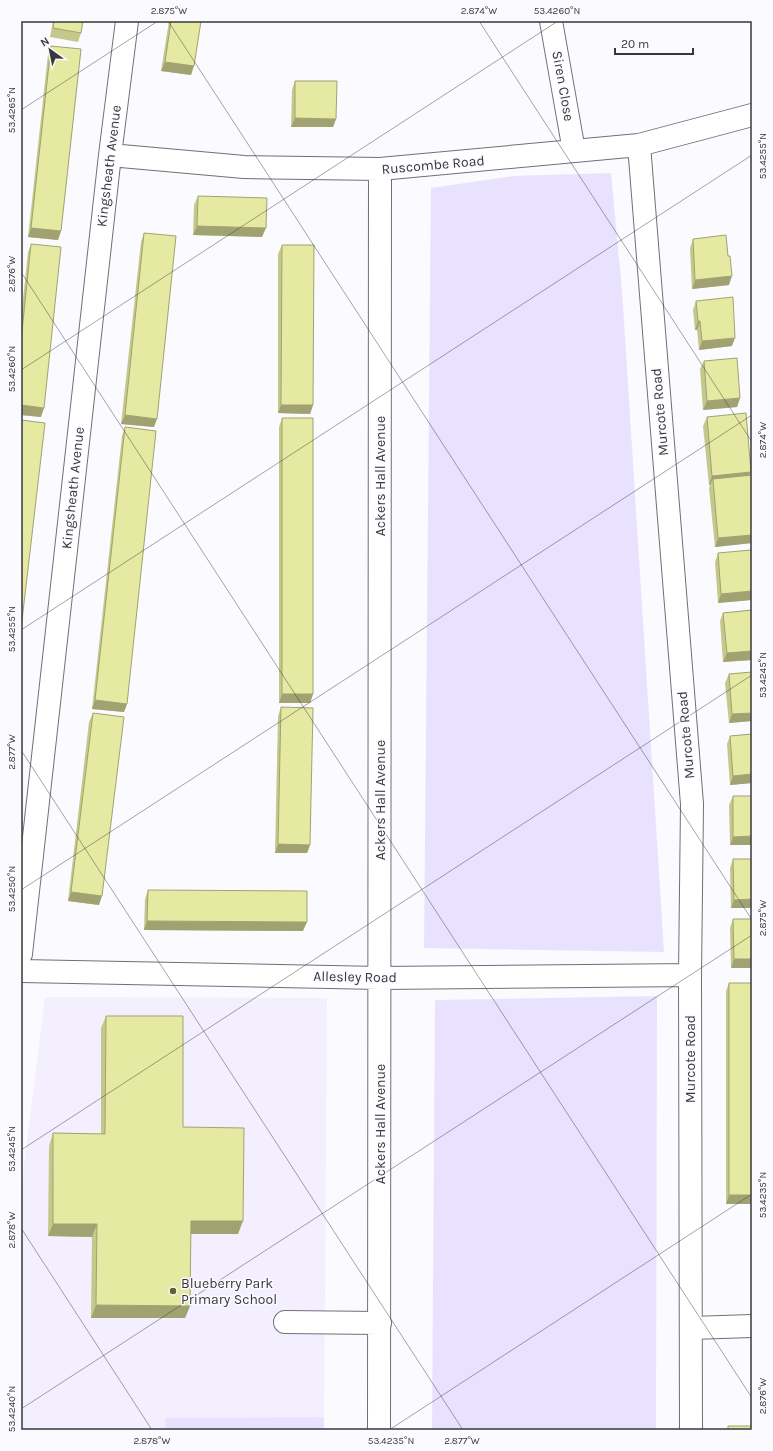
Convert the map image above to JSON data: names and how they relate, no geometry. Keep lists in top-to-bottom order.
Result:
{
  "streets": {
    "street": [
      "Siren Close",
      "Ruscombe Road",
      "Kingsheath Avenue",
      "Murcote Road",
      "Ackers Hall Avenue",
      "Allesley Road"
    ]
  },
  "crossings": [
    ["Siren Close", "Ruscombe Road"],
    ["Ruscombe Road", "Kingsheath Avenue"],
    ["Ruscombe Road", "Murcote Road"],
    ["Ruscombe Road", "Ackers Hall Avenue"],
    ["Murcote Road", "Allesley Road"],
    ["Ackers Hall Avenue", "Allesley Road"]
  ],
  "places": ["Blueberry Park Primary School"],
  "scale_bar": "20 m",
  "north": "top left",
  "coordinates": [
    "2.875°W",
    "2.874°W",
    "53.4260°N",
    "53.4265°N",
    "53.4255°N",
    "2.876°W",
    "53.4245°N",
    "2.877°W",
    "53.4250°N",
    "53.4235°N",
    "2.878°W",
    "53.4240°N"
  ]
}
